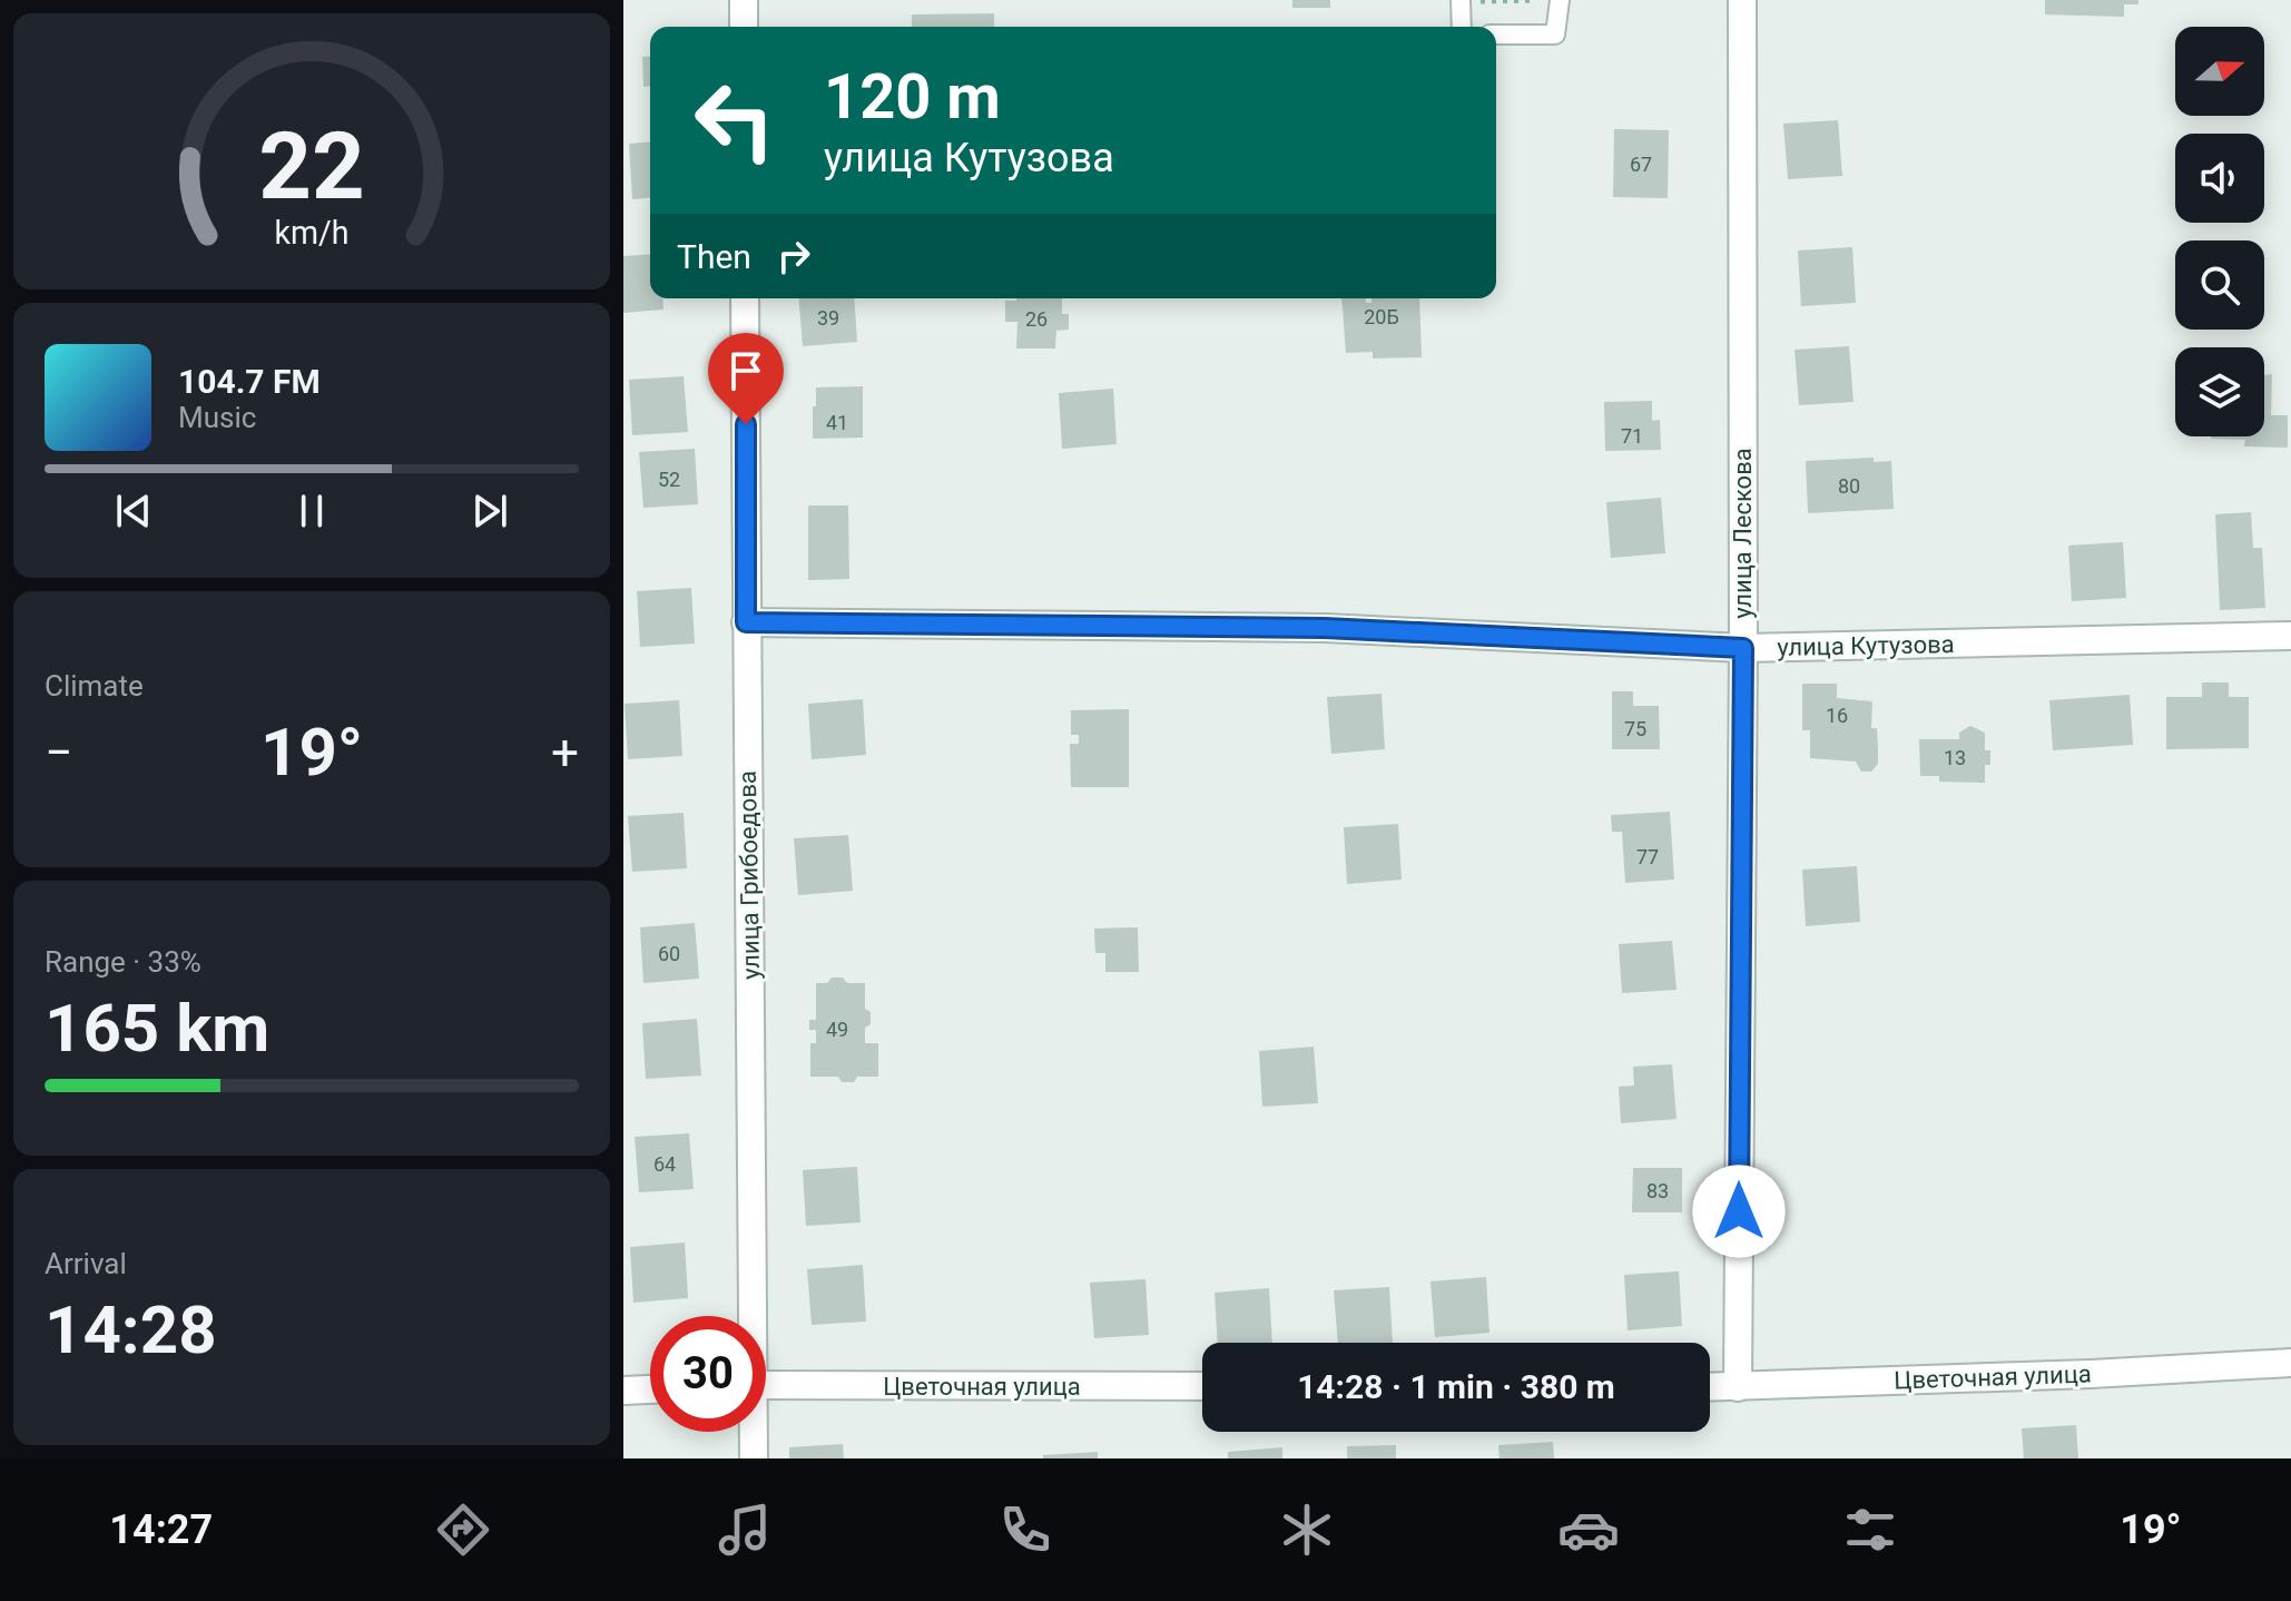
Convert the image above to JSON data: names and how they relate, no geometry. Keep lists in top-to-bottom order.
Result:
{
  "streets": {
    "street": [
      "улица Лескова",
      "улица Кутузова",
      "улица Грибоедова",
      "Цветочная улица"
    ]
  },
  "crossings": [
    ["улица Лескова", "улица Кутузова"],
    ["улица Лескова", "Цветочная улица"],
    ["улица Кутузова", "улица Грибоедова"]
  ],
  "house_numbers": [
    "67",
    "20Б",
    "39",
    "26",
    "41",
    "71",
    "52",
    "80",
    "16",
    "75",
    "13",
    "77",
    "60",
    "49",
    "64",
    "83"
  ],
  "north": "right",
  "page": {
    "turn": ["120 m", "улица Кутузова"],
    "then": "Then",
    "song": ["104.7 FM", "Music"],
    "tile": [
      "Climate",
      ["Range · 33%", "165 km"],
      ["Arrival", "14:28"]
    ],
    "heat": ["−", "19°", "+"],
    "limit": "30",
    "trip": "14:28 · 1 min · 380 m",
    "tabs": ["14:27", "19°"],
    "gauge": ["22", "km/h"]
  }
}
